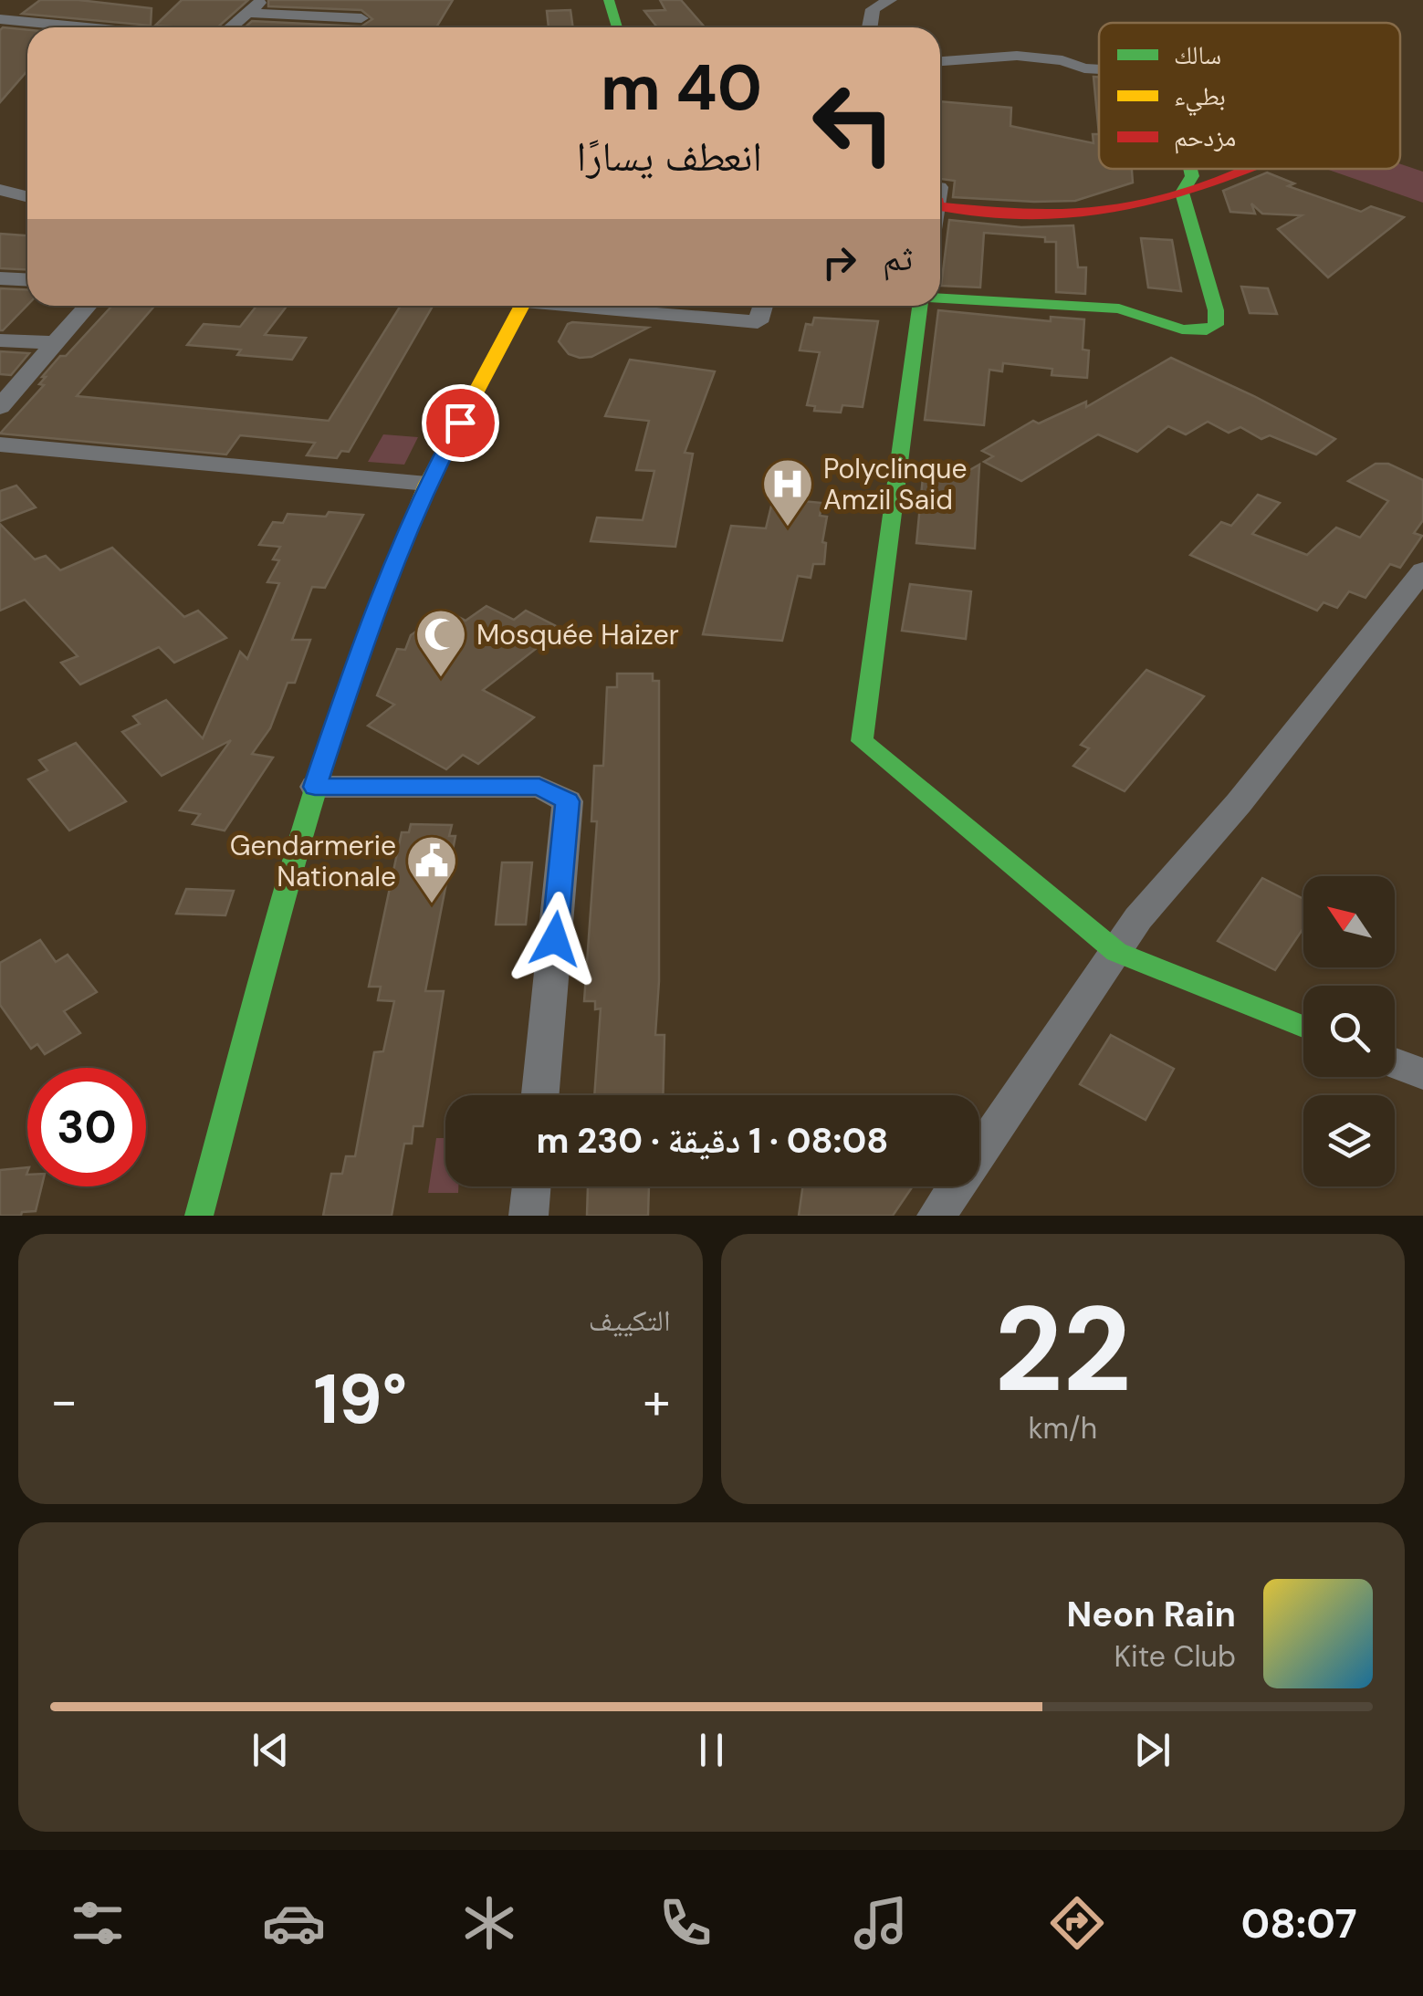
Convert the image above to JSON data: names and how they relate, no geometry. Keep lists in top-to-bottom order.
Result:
{
  "places": {
    "hospital": ["Polyclinque Amzil Said"],
    "mosque": ["Mosquée Haizer"],
    "public building": ["Gendarmerie Nationale"]
  },
  "legend": ["سالك", "بطيء", "مزدحم"],
  "north": "top left",
  "page": {
    "turn": ["40 m", "انعطف يسارًا"],
    "then": "ثم",
    "limit": "30",
    "trip": "08:08 · 1 دقيقة · 230 m",
    "tile": [
      ["22", "km/h"],
      "التكييف"
    ],
    "heat": ["−", "19°", "+"],
    "song": ["Neon Rain", "Kite Club"],
    "tabs": "08:07"
  }
}
